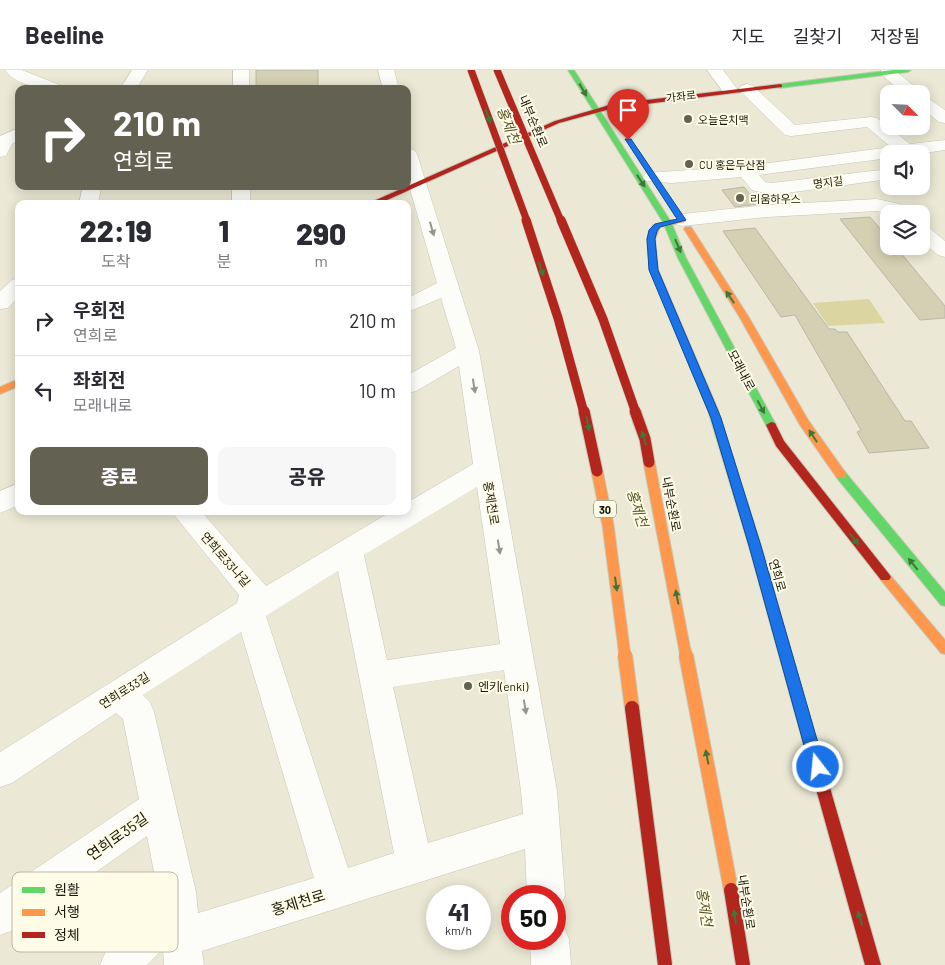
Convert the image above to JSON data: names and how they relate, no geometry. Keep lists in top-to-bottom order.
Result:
{
  "streets": {
    "main road": [
      "가좌로",
      "내부순환로",
      "모래내로",
      "30",
      "연희로"
    ],
    "street": [
      "명지길",
      "홍제천로",
      "연희로33나길",
      "연희로33길",
      "연희로35길"
    ]
  },
  "crossings": [
    ["가좌로", "모래내로"],
    ["가좌로", "홍제천로"],
    ["모래내로", "연희로"],
    ["홍제천로", "연희로33길"],
    ["홍제천로", "연희로35길"],
    ["연희로33나길", "연희로33길"],
    ["연희로33길", "연희로35길"]
  ],
  "one_way": ["연희로"],
  "water": ["홍제천"],
  "places": [
    "오늘은치맥",
    "CU 홍은두산점",
    "리움하우스",
    "엔키(enki)"
  ],
  "legend": ["원활", "서행", "정체"],
  "north": "bottom right",
  "page": {
    "header": "Beeline",
    "nav": ["지도", "길찾기", "저장됨"],
    "turn": ["210 m", "연희로"],
    "eta": [
      "22:19",
      "도착",
      "1",
      "분",
      "290",
      "m"
    ],
    "list": [
      {
        "name": "우회전",
        "note": "연희로",
        "value": "210 m"
      },
      {
        "name": "좌회전",
        "note": "모래내로",
        "value": "10 m"
      }
    ],
    "buttons": ["종료", "공유"],
    "speed": "41 km/h",
    "limit": "50"
  }
}
